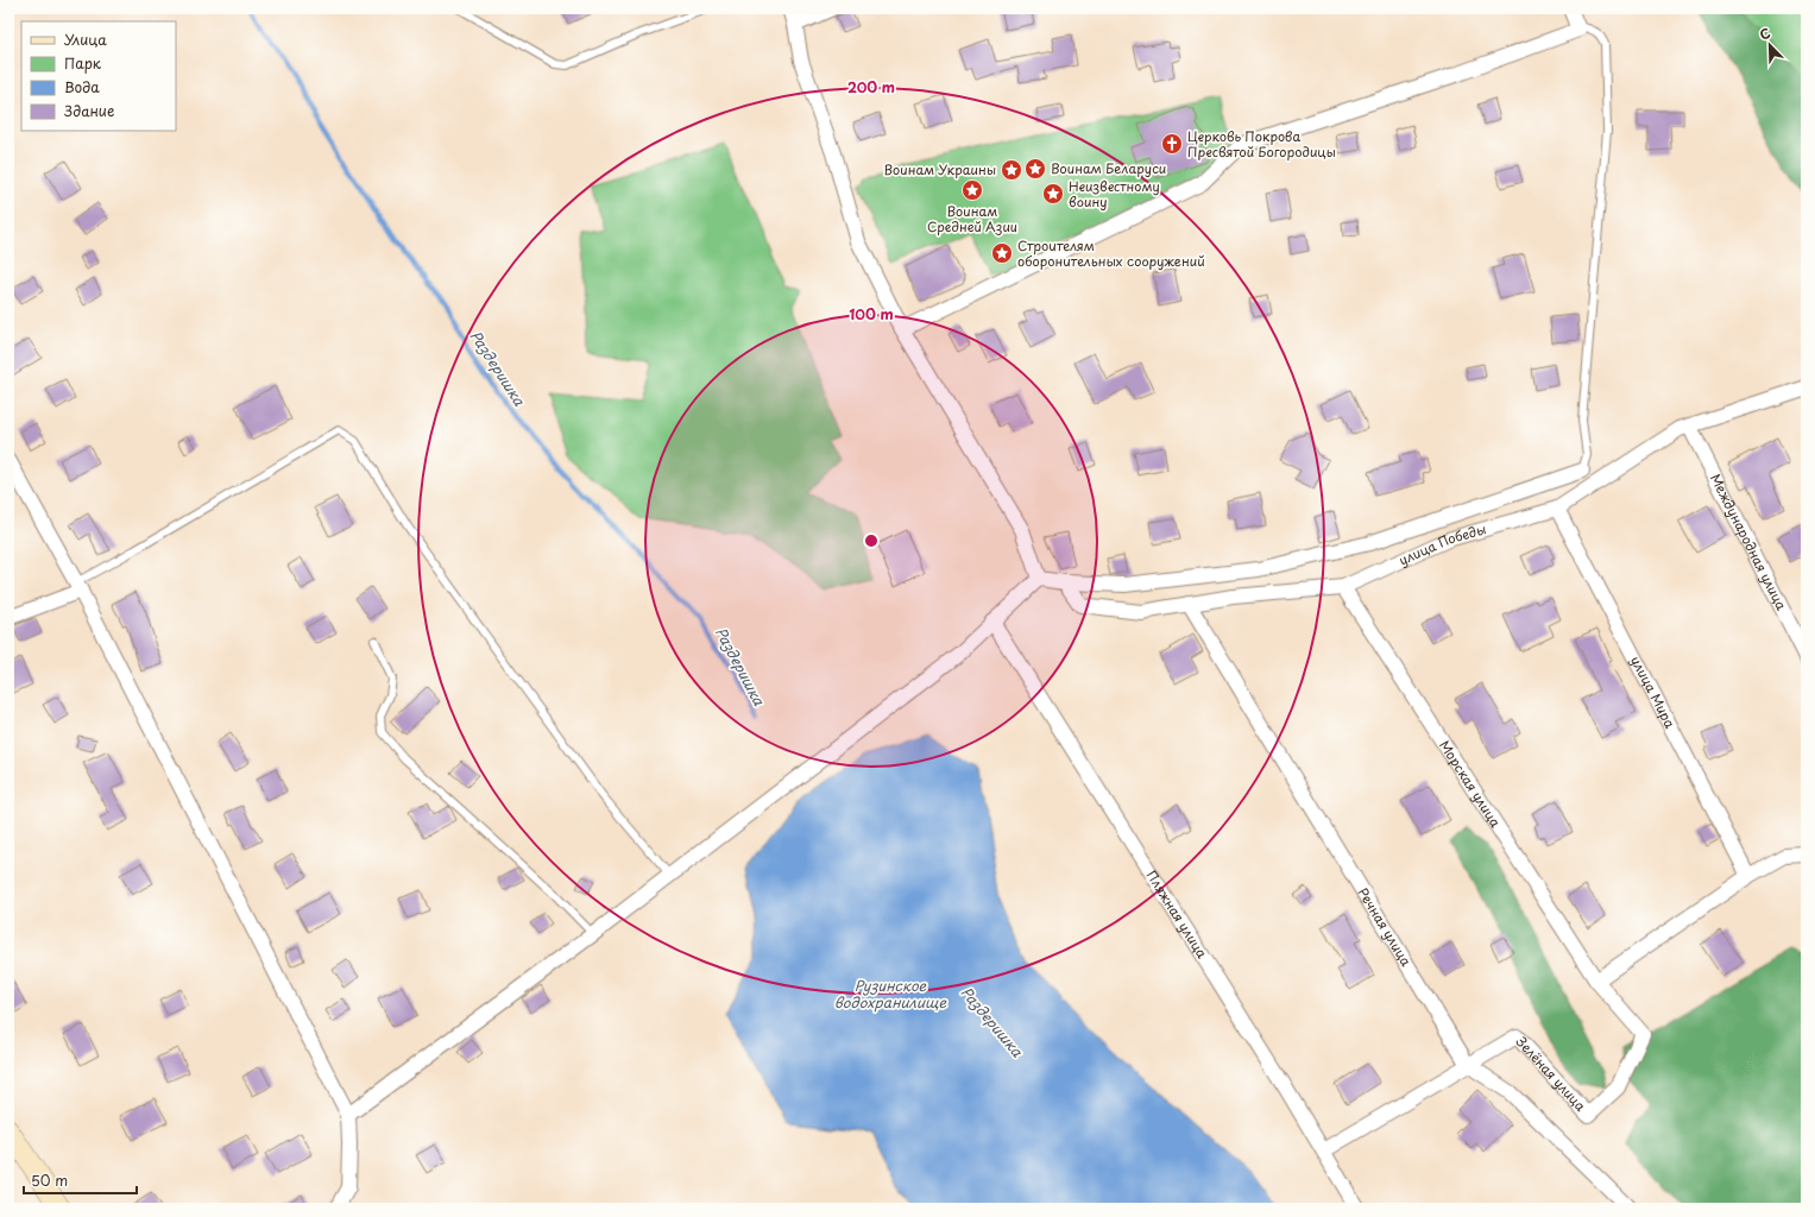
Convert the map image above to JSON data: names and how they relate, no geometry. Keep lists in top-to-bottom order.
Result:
{
  "streets": {
    "street": [
      "Международная улица",
      "улица Победы",
      "улица Мира",
      "Морская улица",
      "Пляжная улица",
      "Речная улица",
      "Зелёная улица"
    ]
  },
  "crossings": [
    ["Международная улица", "улица Победы"],
    ["улица Победы", "улица Мира"],
    ["улица Победы", "Морская улица"],
    ["улица Победы", "Речная улица"],
    ["Морская улица", "Зелёная улица"],
    ["Пляжная улица", "Зелёная улица"],
    ["Речная улица", "Зелёная улица"]
  ],
  "water": ["Раздеришка", "Рузинское водохранилище"],
  "places": {
    "church": ["Церковь Покрова Пресвятой Богородицы"],
    "place": [
      "Воинам Беларуси",
      "Воинам Украины",
      "Воинам Средней Азии",
      "Неизвестному воину",
      "Строителям оборонительных сооружений"
    ]
  },
  "legend": [
    "Улица",
    "Парк",
    "Вода",
    "Здание"
  ],
  "scale_bar": "50 m",
  "north": "top left",
  "rings": ["200 m", "100 m"]
}
